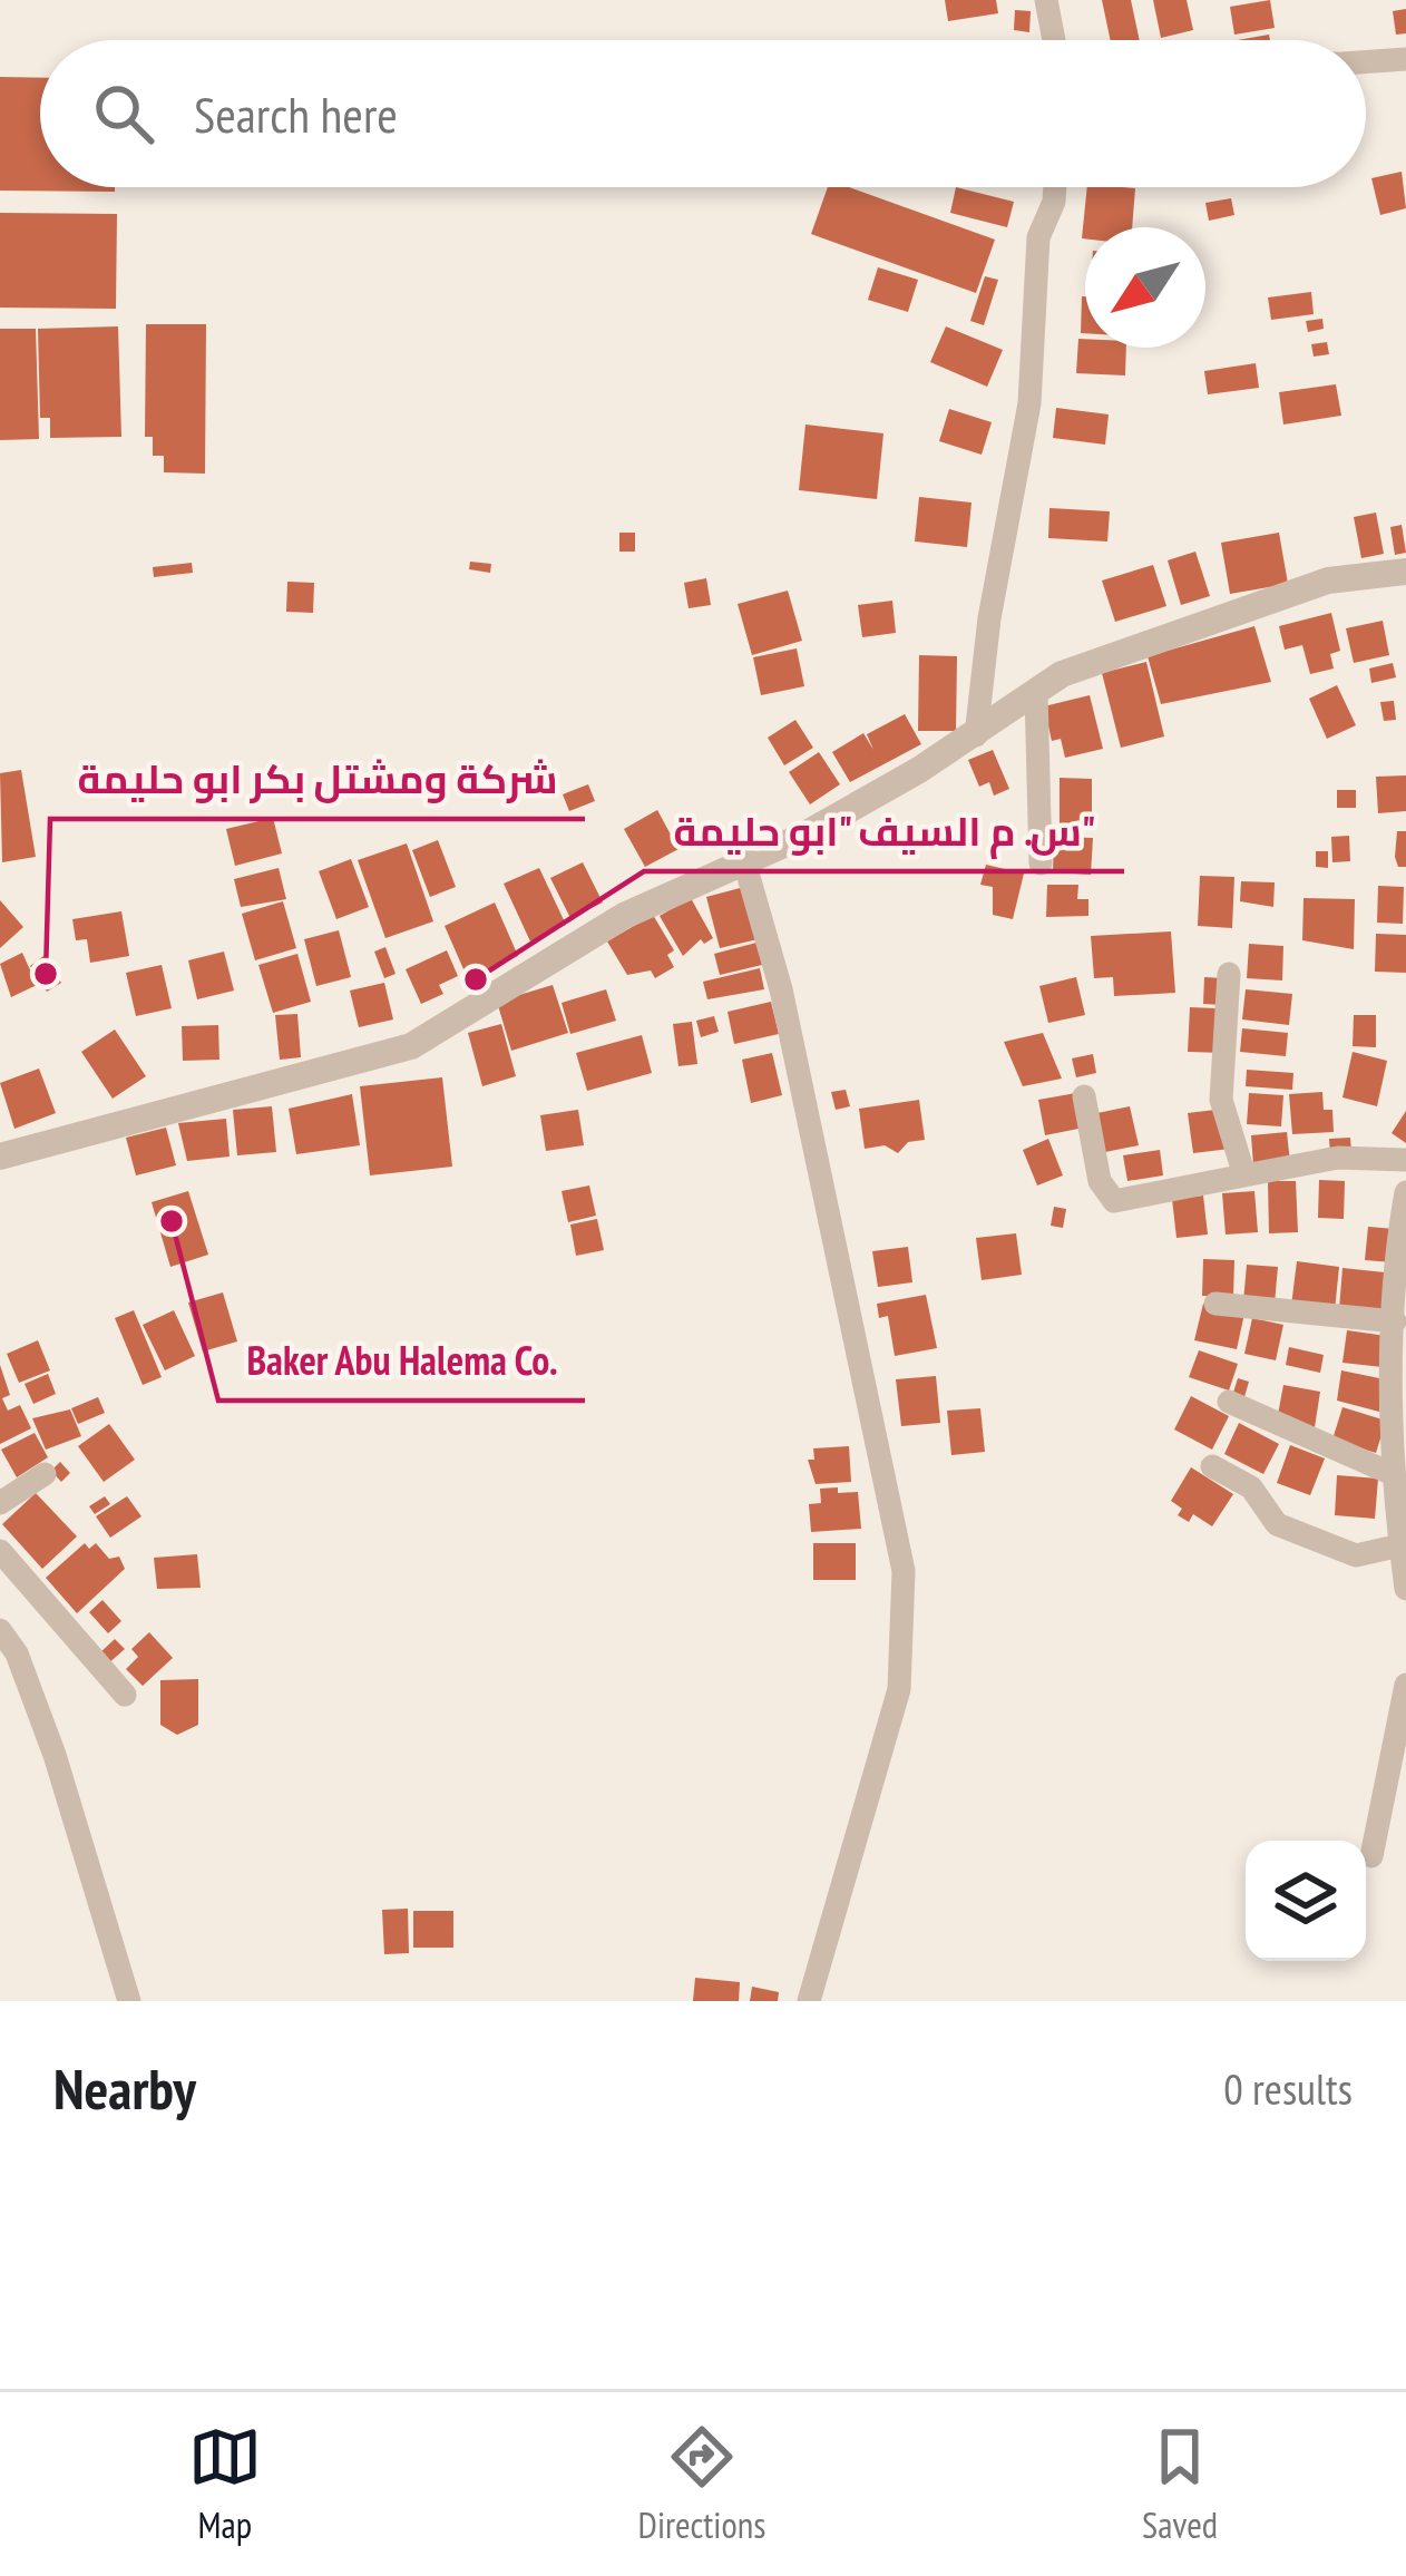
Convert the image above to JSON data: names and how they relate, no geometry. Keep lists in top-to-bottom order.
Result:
{
  "places": ["شركة ومشتل بكر ابو حليمة", "س. م السيف \"ابو حليمة\"", "Baker Abu Halema Co."],
  "north": "bottom left",
  "page": {
    "search": "Search here",
    "heading": ["Nearby", "0 results"],
    "nav": ["Map", "Directions", "Saved"]
  }
}
